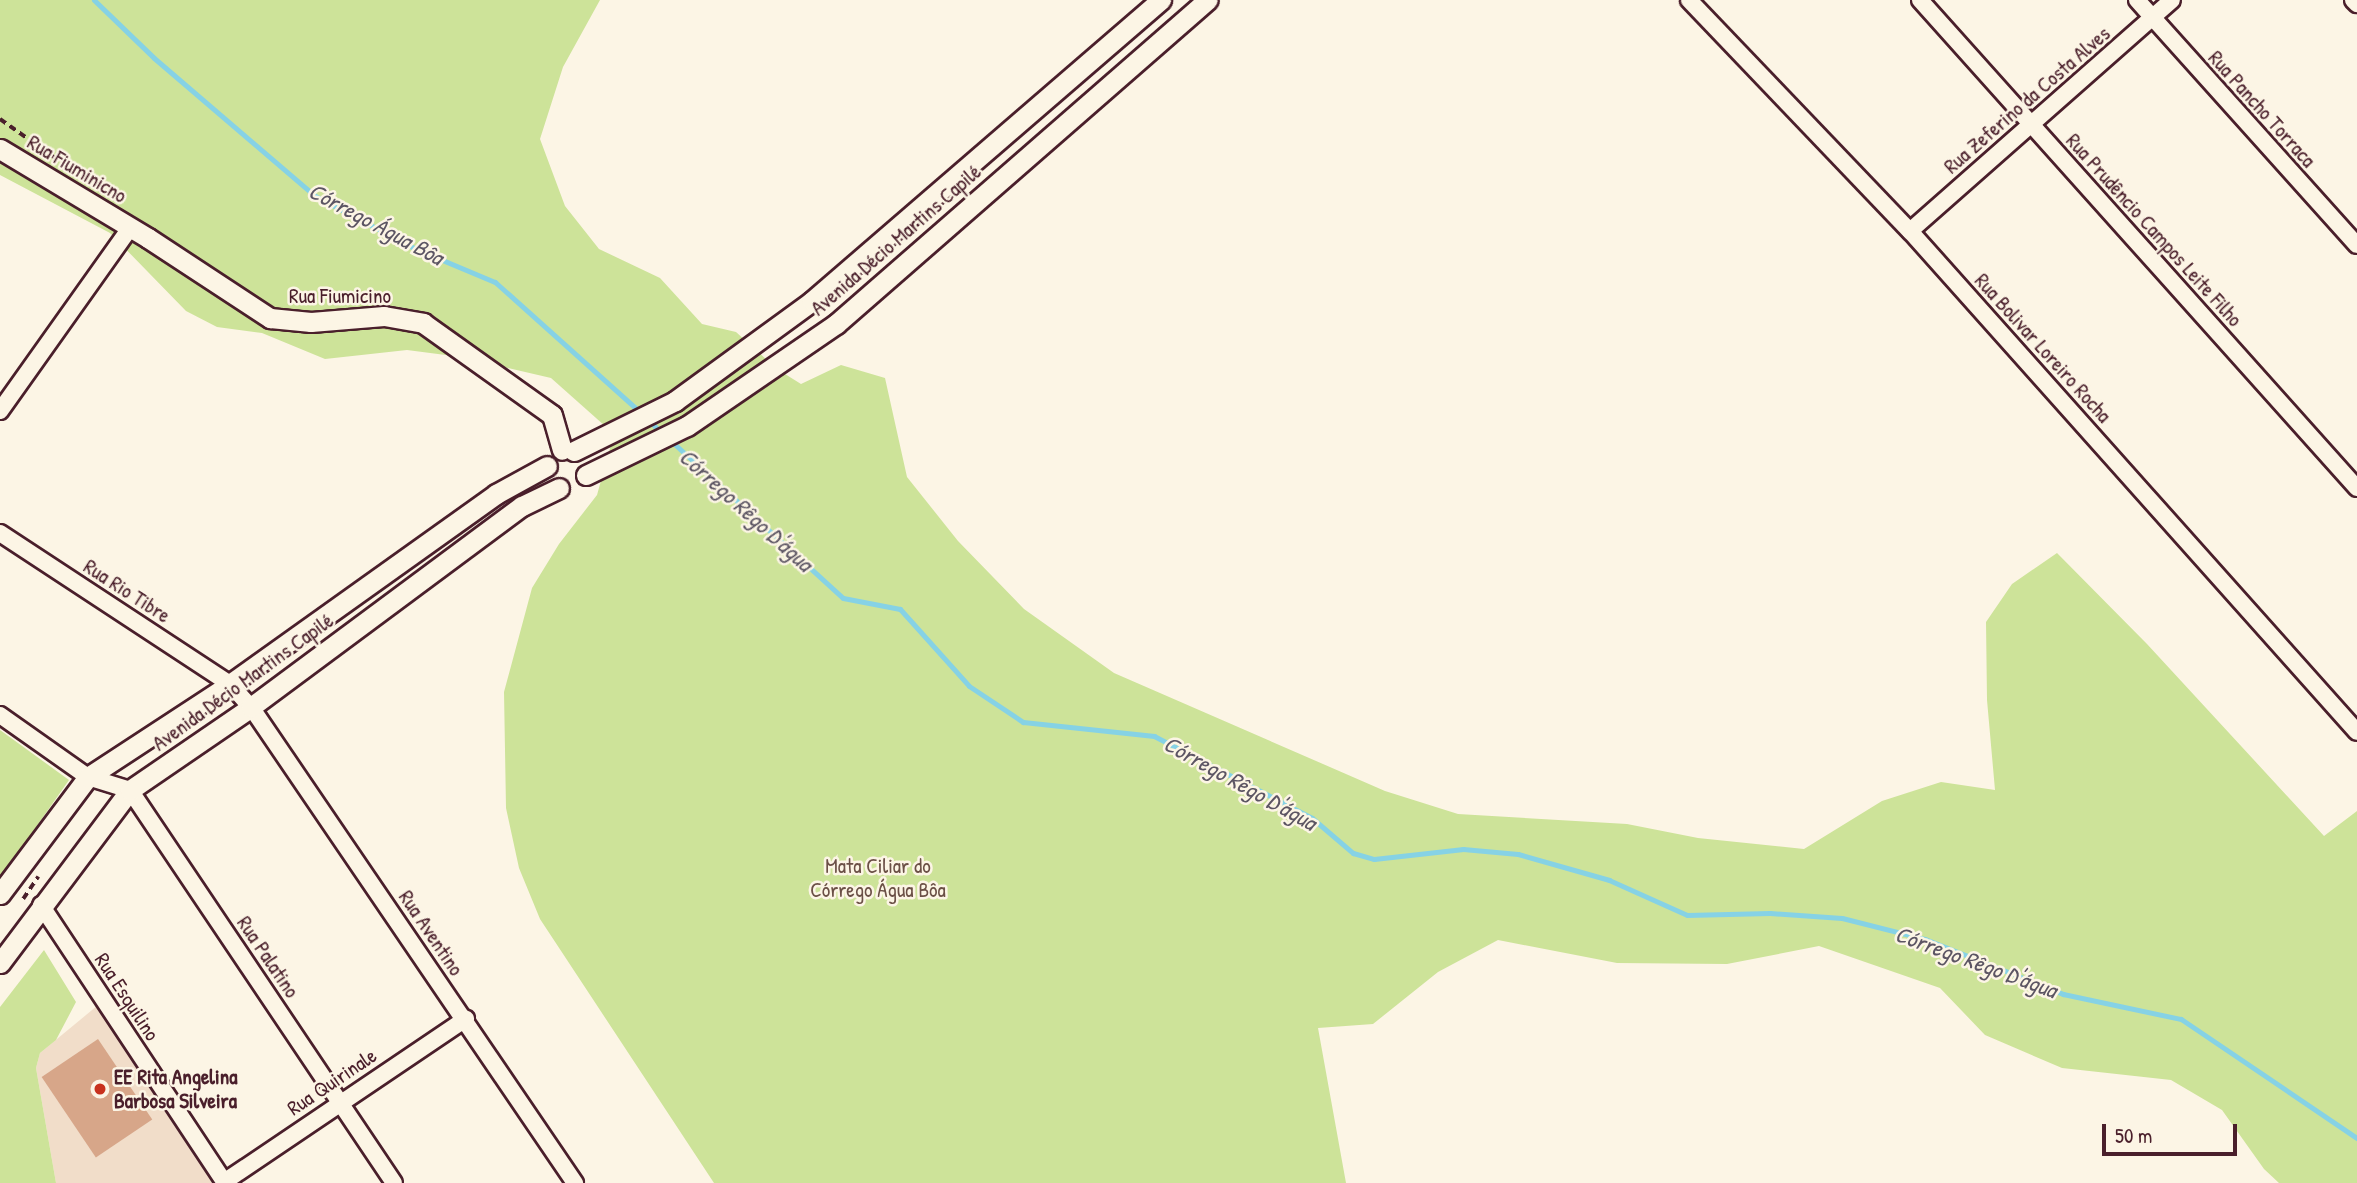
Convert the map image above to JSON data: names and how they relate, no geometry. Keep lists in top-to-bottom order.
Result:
{
  "streets": {
    "street": [
      "Rua Zeferino da Costa Alves",
      "Rua Pancho Torraca",
      "Rua Fiuminicno",
      "Rua Prudêncio Campos Leite Filho",
      "Avenida Décio Martins Capilé",
      "Rua Fiumicino",
      "Rua Bolivar Loreiro Rocha",
      "Rua Rio Tibre",
      "Rua Aventino",
      "Rua Palatino",
      "Rua Esquilino",
      "Rua Quirinale"
    ]
  },
  "crossings": [
    ["Rua Zeferino da Costa Alves", "Rua Pancho Torraca"],
    ["Rua Zeferino da Costa Alves", "Rua Prudêncio Campos Leite Filho"],
    ["Rua Zeferino da Costa Alves", "Rua Bolivar Loreiro Rocha"],
    ["Rua Fiuminicno", "Rua Fiumicino"],
    ["Avenida Décio Martins Capilé", "Rua Fiumicino"],
    ["Avenida Décio Martins Capilé", "Rua Rio Tibre"],
    ["Avenida Décio Martins Capilé", "Rua Aventino"],
    ["Avenida Décio Martins Capilé", "Rua Palatino"],
    ["Avenida Décio Martins Capilé", "Rua Esquilino"],
    ["Rua Rio Tibre", "Rua Aventino"],
    ["Rua Aventino", "Rua Quirinale"],
    ["Rua Palatino", "Rua Quirinale"],
    ["Rua Esquilino", "Rua Quirinale"]
  ],
  "water": ["Córrego Água Bôa", "Córrego Rêgo D'água"],
  "parks": ["Mata Ciliar do Córrego Água Bôa"],
  "places": ["EE Rita Angelina Barbosa Silveira"],
  "scale_bar": "50 m"
}
